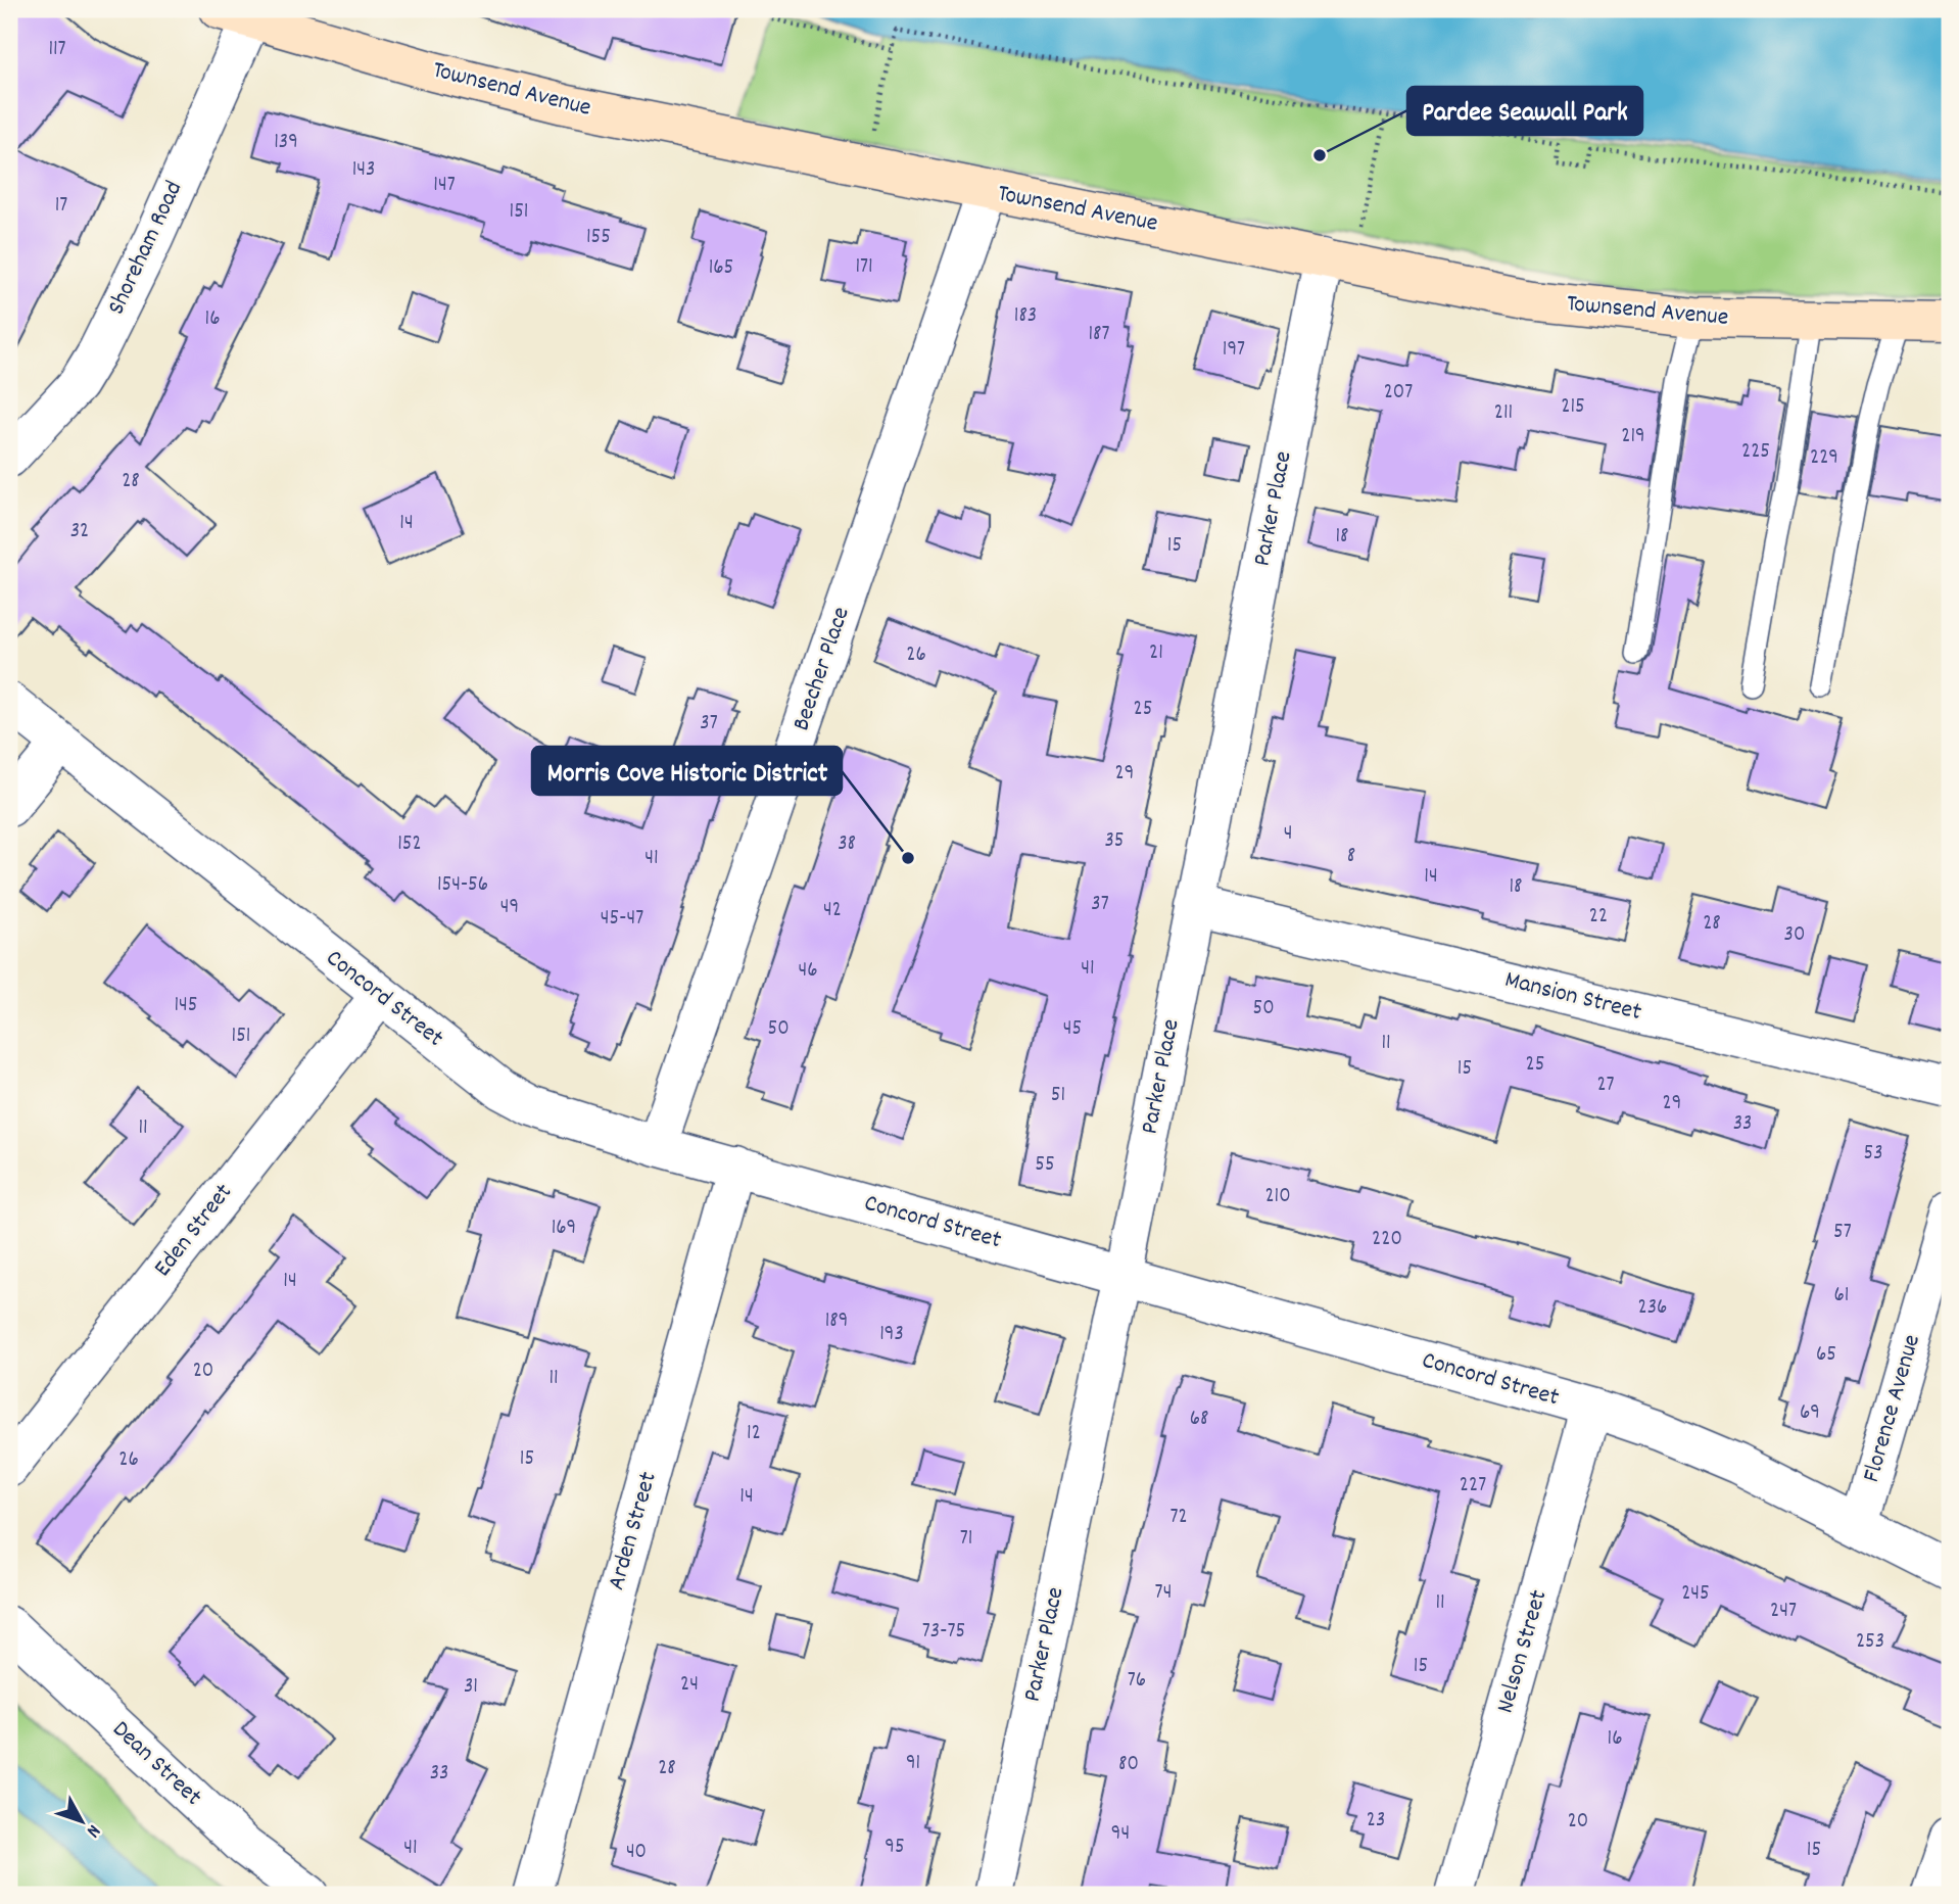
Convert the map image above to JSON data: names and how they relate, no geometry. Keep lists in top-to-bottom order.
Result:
{
  "streets": {
    "main road": ["Townsend Avenue"],
    "street": [
      "Shoreham Road",
      "Parker Place",
      "Beecher Place",
      "Mansion Street",
      "Concord Street",
      "Eden Street",
      "Florence Avenue",
      "Arden Street",
      "Nelson Street",
      "Dean Street"
    ]
  },
  "crossings": [
    ["Townsend Avenue", "Shoreham Road"],
    ["Townsend Avenue", "Parker Place"],
    ["Townsend Avenue", "Beecher Place"],
    ["Parker Place", "Mansion Street"],
    ["Parker Place", "Concord Street"],
    ["Beecher Place", "Concord Street"],
    ["Concord Street", "Eden Street"],
    ["Concord Street", "Florence Avenue"],
    ["Concord Street", "Arden Street"],
    ["Concord Street", "Nelson Street"]
  ],
  "places": ["Pardee Seawall Park", "Morris Cove Historic District"],
  "house_numbers": [
    "117",
    "139",
    "143",
    "147",
    "17",
    "151",
    "155",
    "171",
    "165",
    "183",
    "16",
    "187",
    "197",
    "207",
    "215",
    "211",
    "219",
    "225",
    "229",
    "28",
    "14",
    "32",
    "18",
    "15",
    "21",
    "26",
    "25",
    "37",
    "29",
    "4",
    "35",
    "152",
    "38",
    "8",
    "41",
    "14",
    "154-56",
    "18",
    "37",
    "49",
    "42",
    "22",
    "45-47",
    "28",
    "30",
    "41",
    "46",
    "145",
    "50",
    "50",
    "45",
    "151",
    "11",
    "25",
    "15",
    "27",
    "51",
    "29",
    "33",
    "11",
    "53",
    "55",
    "210",
    "169",
    "57",
    "220",
    "14",
    "61",
    "236",
    "189",
    "193",
    "65",
    "20",
    "11",
    "69",
    "68",
    "12",
    "15",
    "26",
    "227",
    "14",
    "72",
    "71",
    "74",
    "245",
    "11",
    "247",
    "73-75",
    "253",
    "15",
    "76",
    "24",
    "31",
    "16",
    "91",
    "80",
    "28",
    "33",
    "23",
    "20",
    "94",
    "95",
    "41",
    "15",
    "40"
  ],
  "north": "bottom right"
}
